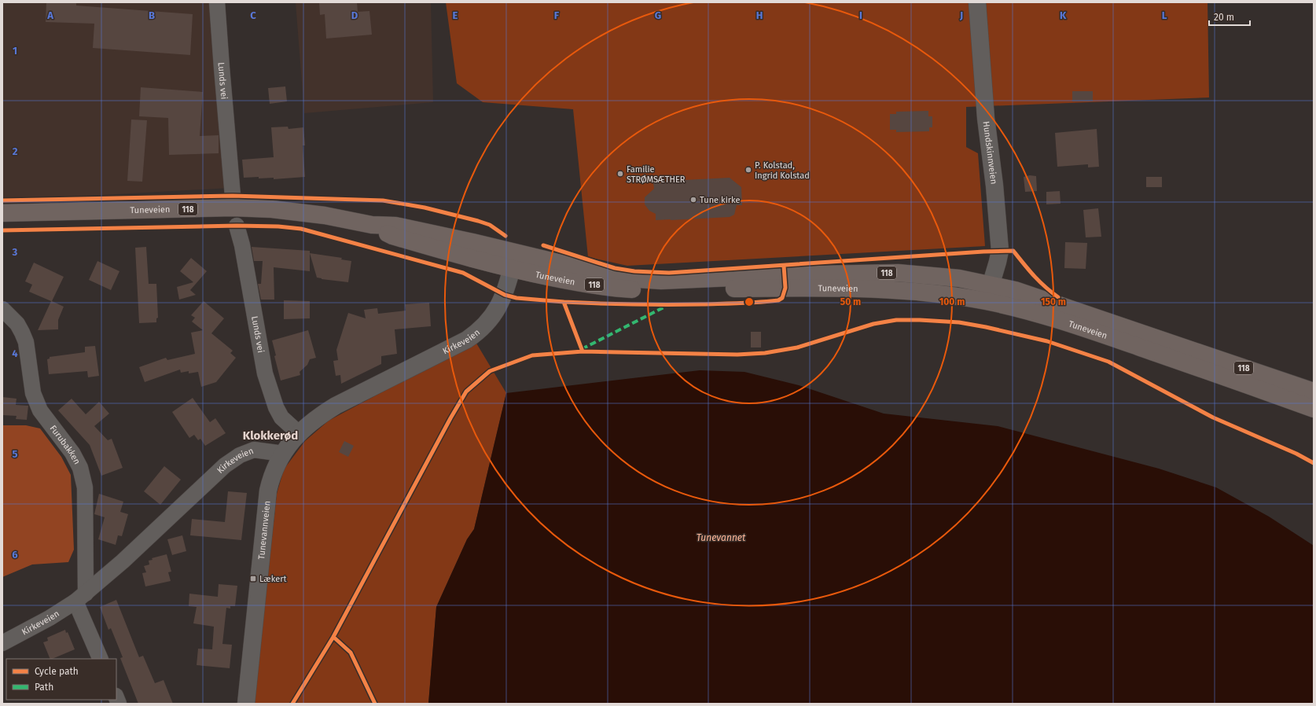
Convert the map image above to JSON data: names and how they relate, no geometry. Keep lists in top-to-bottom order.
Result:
{
  "streets": {
    "main road": ["118", "Tuneveien"],
    "street": [
      "Lunds vei",
      "Hundskinnveien",
      "Kirkeveien",
      "Furubakken",
      "Tunevannveien"
    ]
  },
  "crossings": [
    ["Lunds vei", "Kirkeveien"],
    ["Hundskinnveien", "Tuneveien"],
    ["Tuneveien", "Kirkeveien"],
    ["Kirkeveien", "Furubakken"],
    ["Kirkeveien", "Tunevannveien"]
  ],
  "districts": ["Klokkerød"],
  "water": ["Tunevannet"],
  "places": {
    "other": ["P. Kolstad, Ingrid Kolstad", "Familie STRØMSÆTHER", "Tune kirke"],
    "transit": ["Lækert"]
  },
  "legend": ["Cycle path", "Path"],
  "scale_bar": "20 m",
  "grid": {
    "columns": [
      "A",
      "B",
      "C",
      "D",
      "E",
      "F",
      "G",
      "H",
      "I",
      "J",
      "K",
      "L"
    ],
    "rows": [
      "1",
      "2",
      "3",
      "4",
      "5",
      "6"
    ]
  },
  "rings": ["50 m", "100 m", "150 m"]
}
